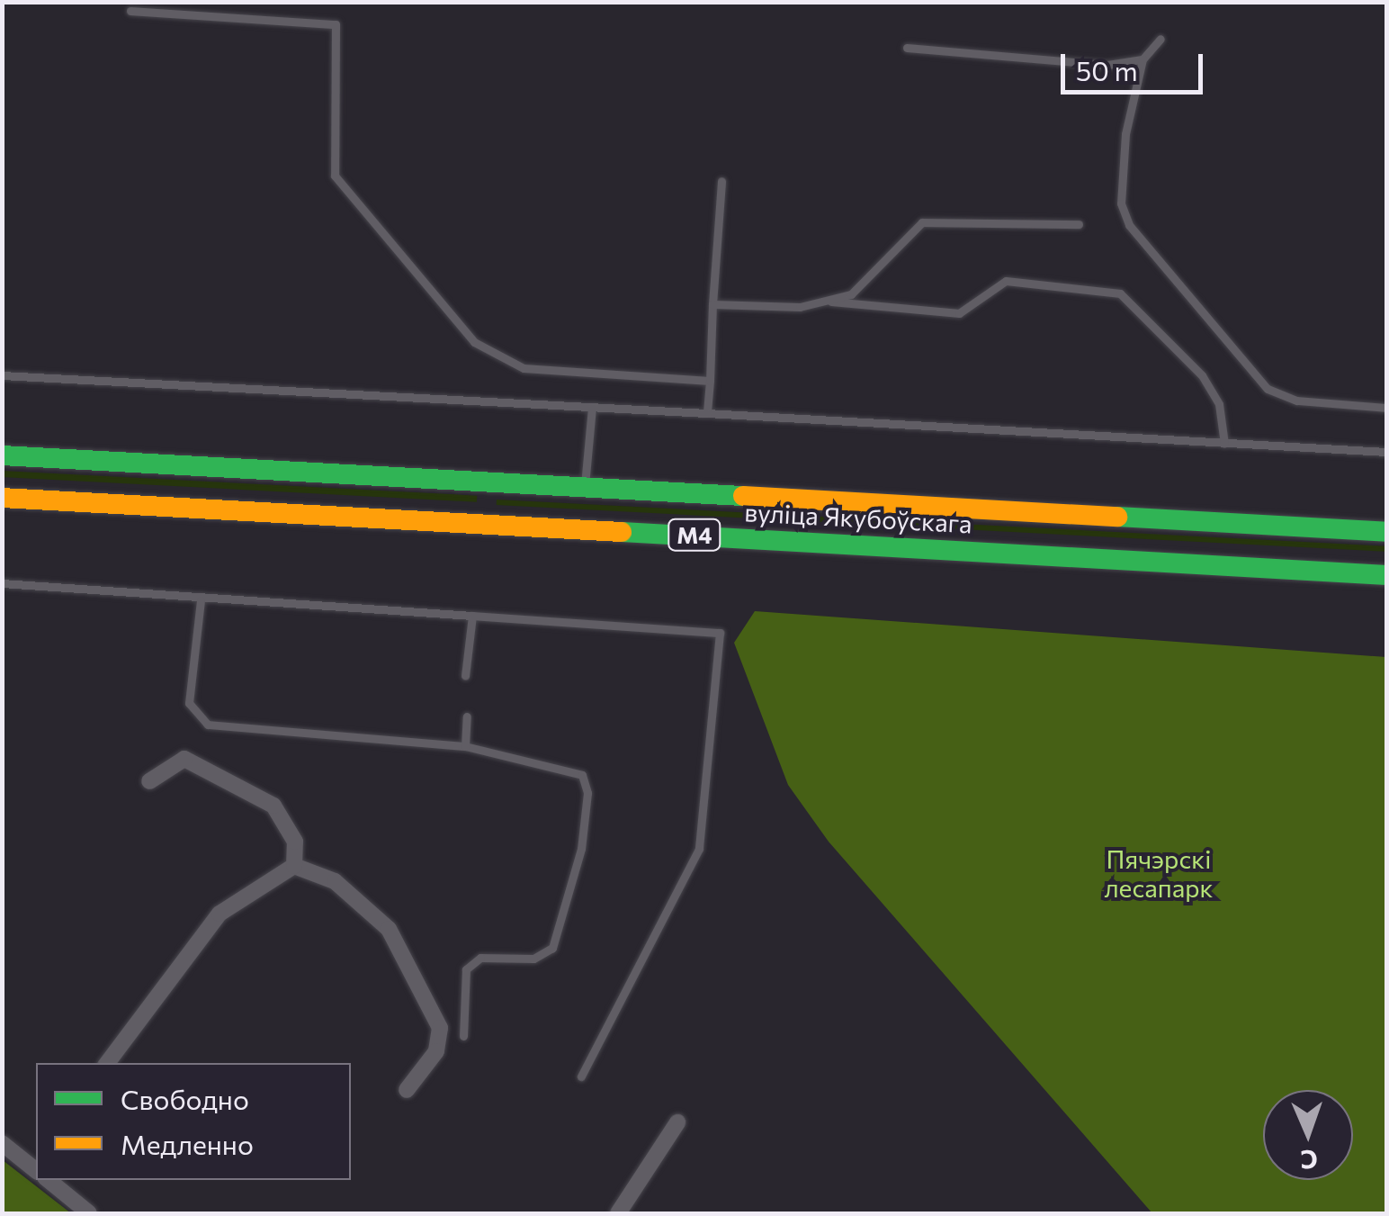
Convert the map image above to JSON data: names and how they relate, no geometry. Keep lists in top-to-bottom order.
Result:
{
  "streets": {
    "main road": ["вуліца Якубоўскага", "М4"]
  },
  "parks": ["Пячэрскі лесапарк"],
  "legend": ["Свободно", "Медленно"],
  "scale_bar": "50 m",
  "north": "bottom"
}
